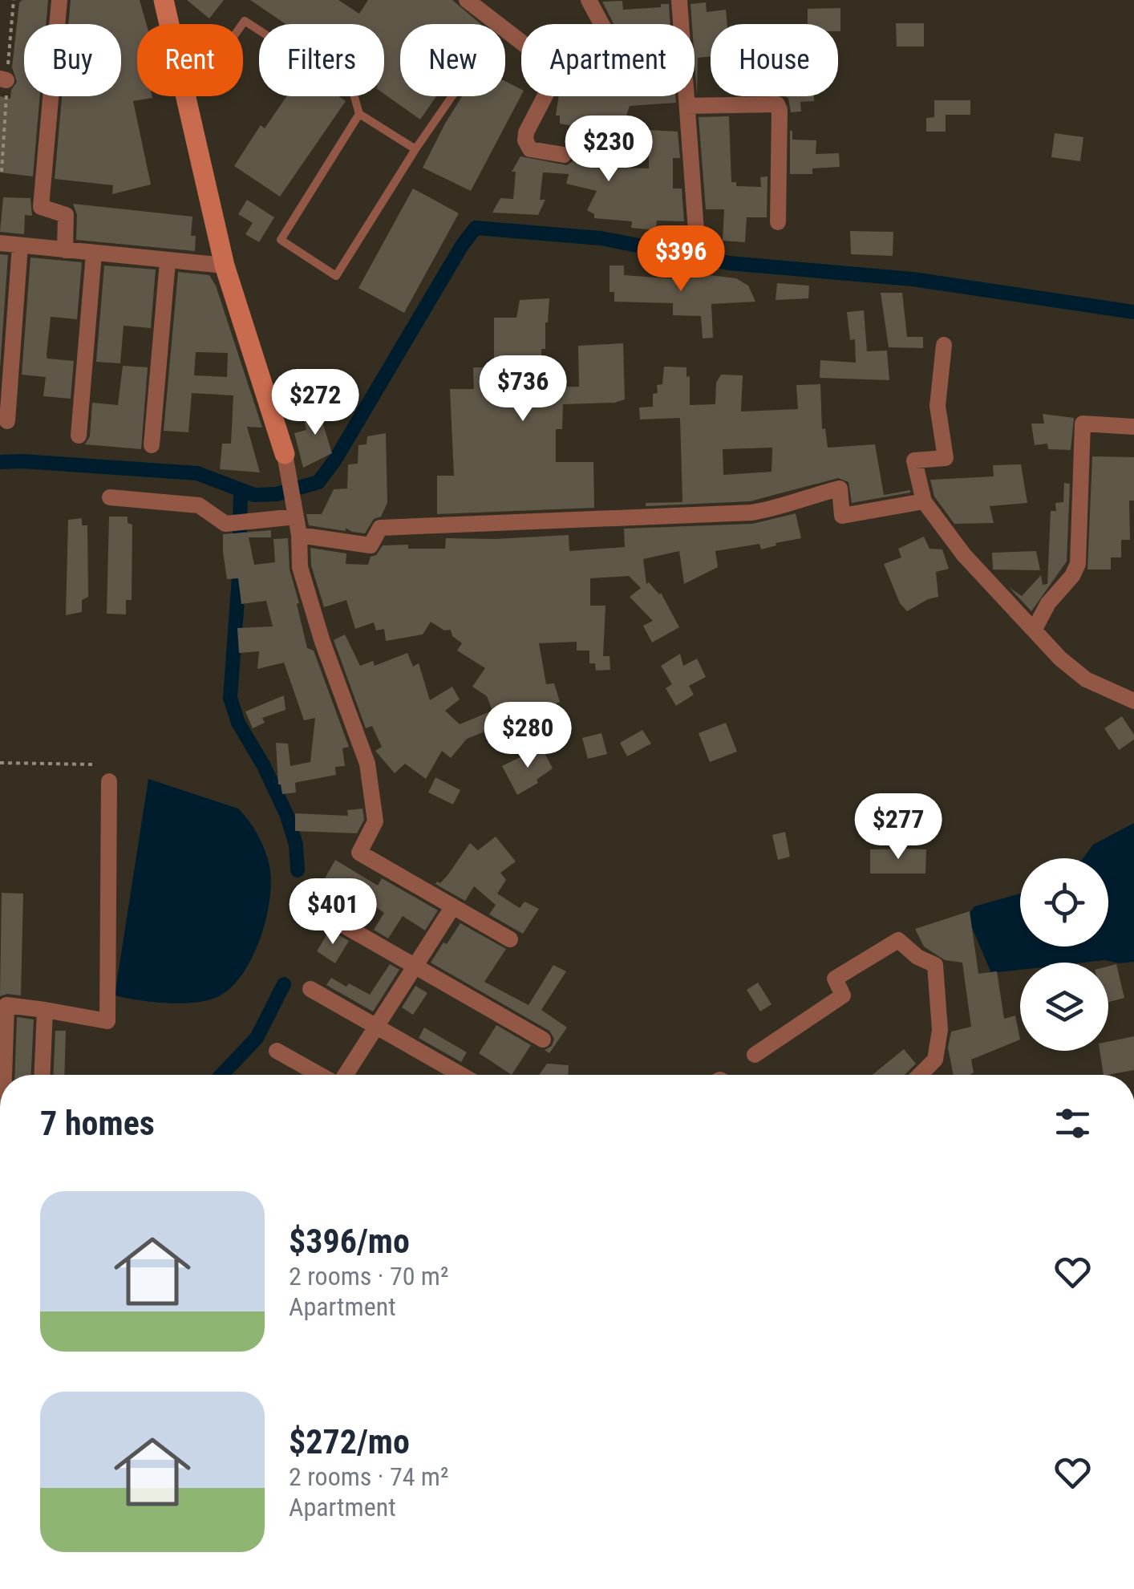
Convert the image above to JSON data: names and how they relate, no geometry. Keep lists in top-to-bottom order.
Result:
{
  "page": {
    "chip": [
      "Buy",
      "Rent",
      "Filters",
      "New",
      "Apartment",
      "House"
    ],
    "price": [
      "$230",
      "$396",
      "$736",
      "$272",
      "$280",
      "$277",
      "$401"
    ],
    "heading": "7 homes",
    "list": [
      {
        "name": "$396/mo",
        "note": "2 rooms · 70 m² · Apartment"
      },
      {
        "name": "$272/mo",
        "note": "2 rooms · 74 m² · Apartment"
      }
    ]
  }
}
